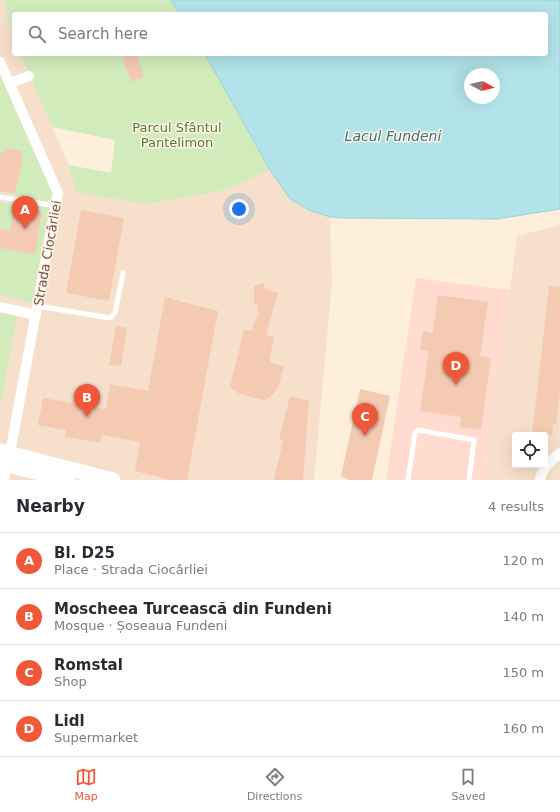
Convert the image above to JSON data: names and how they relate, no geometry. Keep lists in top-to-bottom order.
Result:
{
  "streets": {
    "street": ["Strada Ciocârliei"]
  },
  "water": ["Lacul Fundeni"],
  "parks": ["Parcul Sfântul Pantelimon"],
  "north": "right",
  "page": {
    "search": "Search here",
    "pins": [
      "A",
      "D",
      "B",
      "C"
    ],
    "heading": ["Nearby", "4 results"],
    "list": [
      {
        "mark": "A",
        "name": "Bl. D25",
        "note": "Place · Strada Ciocârliei",
        "value": "120 m"
      },
      {
        "mark": "B",
        "name": "Moscheea Turcească din Fundeni",
        "note": "Mosque · Șoseaua Fundeni",
        "value": "140 m"
      },
      {
        "mark": "C",
        "name": "Romstal",
        "note": "Shop",
        "value": "150 m"
      },
      {
        "mark": "D",
        "name": "Lidl",
        "note": "Supermarket",
        "value": "160 m"
      }
    ],
    "nav": ["Map", "Directions", "Saved"]
  }
}
